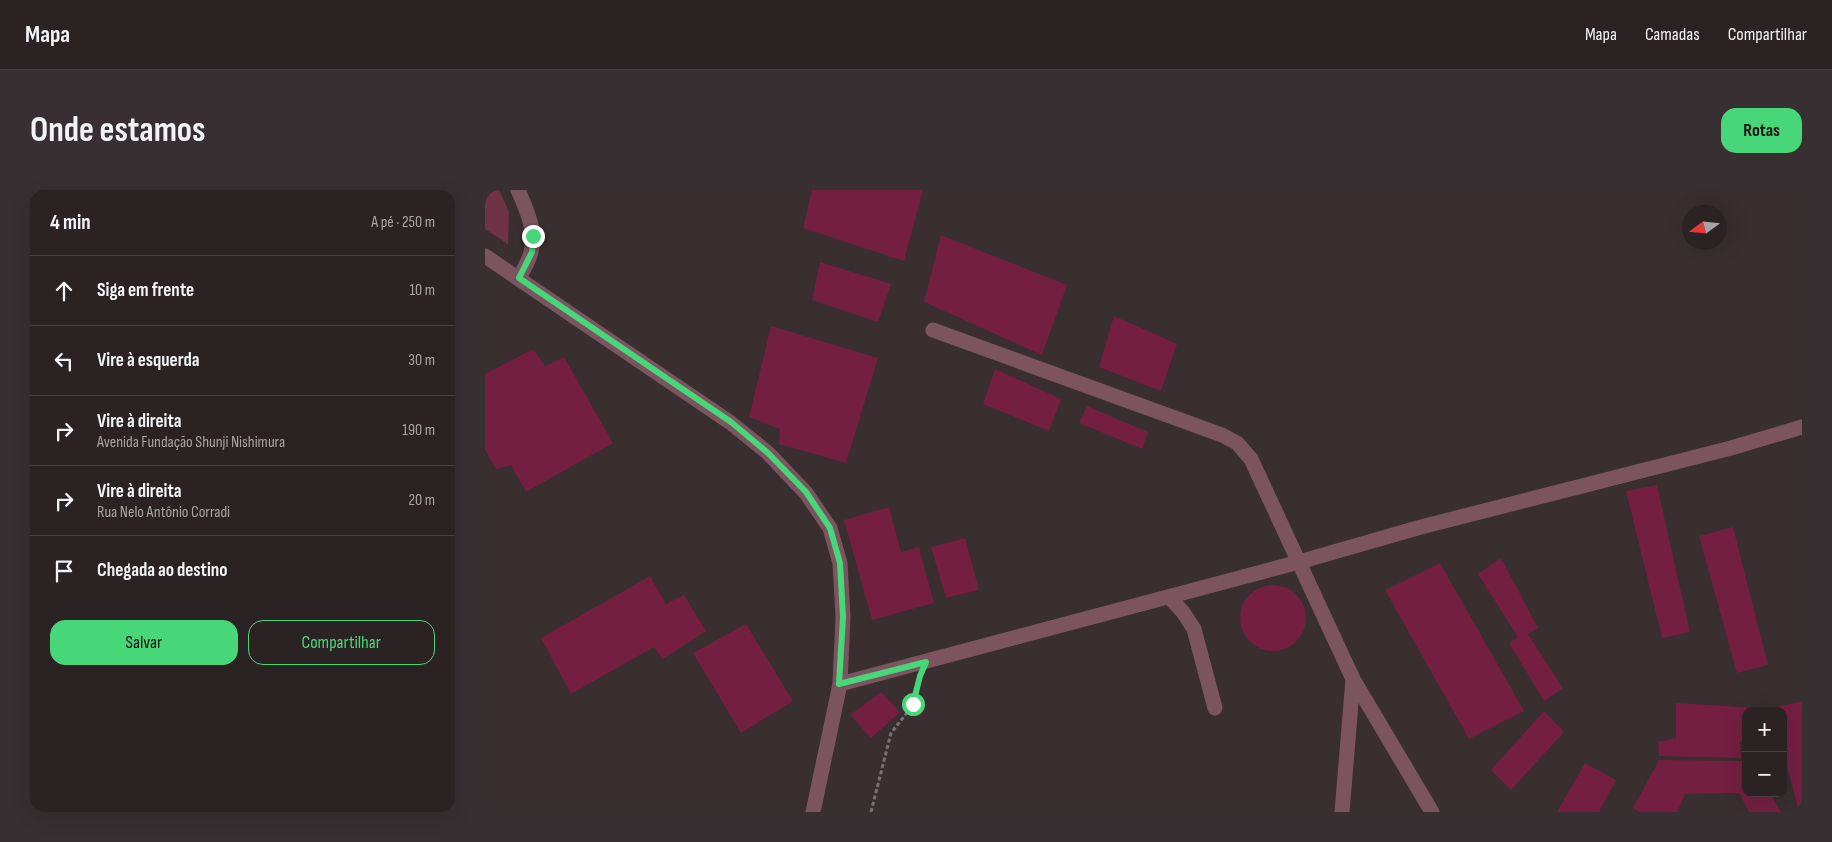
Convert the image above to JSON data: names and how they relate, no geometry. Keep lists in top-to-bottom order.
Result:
{
  "north": "left",
  "page": {
    "header": "Mapa",
    "nav": ["Mapa", "Camadas", "Compartilhar"],
    "buttons": [
      "Rotas",
      ["Salvar", "Compartilhar"]
    ],
    "title": "Onde estamos",
    "heading": ["4 min", "A pé · 250 m"],
    "list": [
      ["Siga em frente", "10 m"],
      ["Vire à esquerda", "30 m"],
      ["Vire à direita", "Avenida Fundação Shunji Nishimura", "190 m"],
      ["Vire à direita", "Rua Nelo Antônio Corradi", "20 m"],
      "Chegada ao destino"
    ],
    "map_buttons": ["+", "−"]
  }
}
